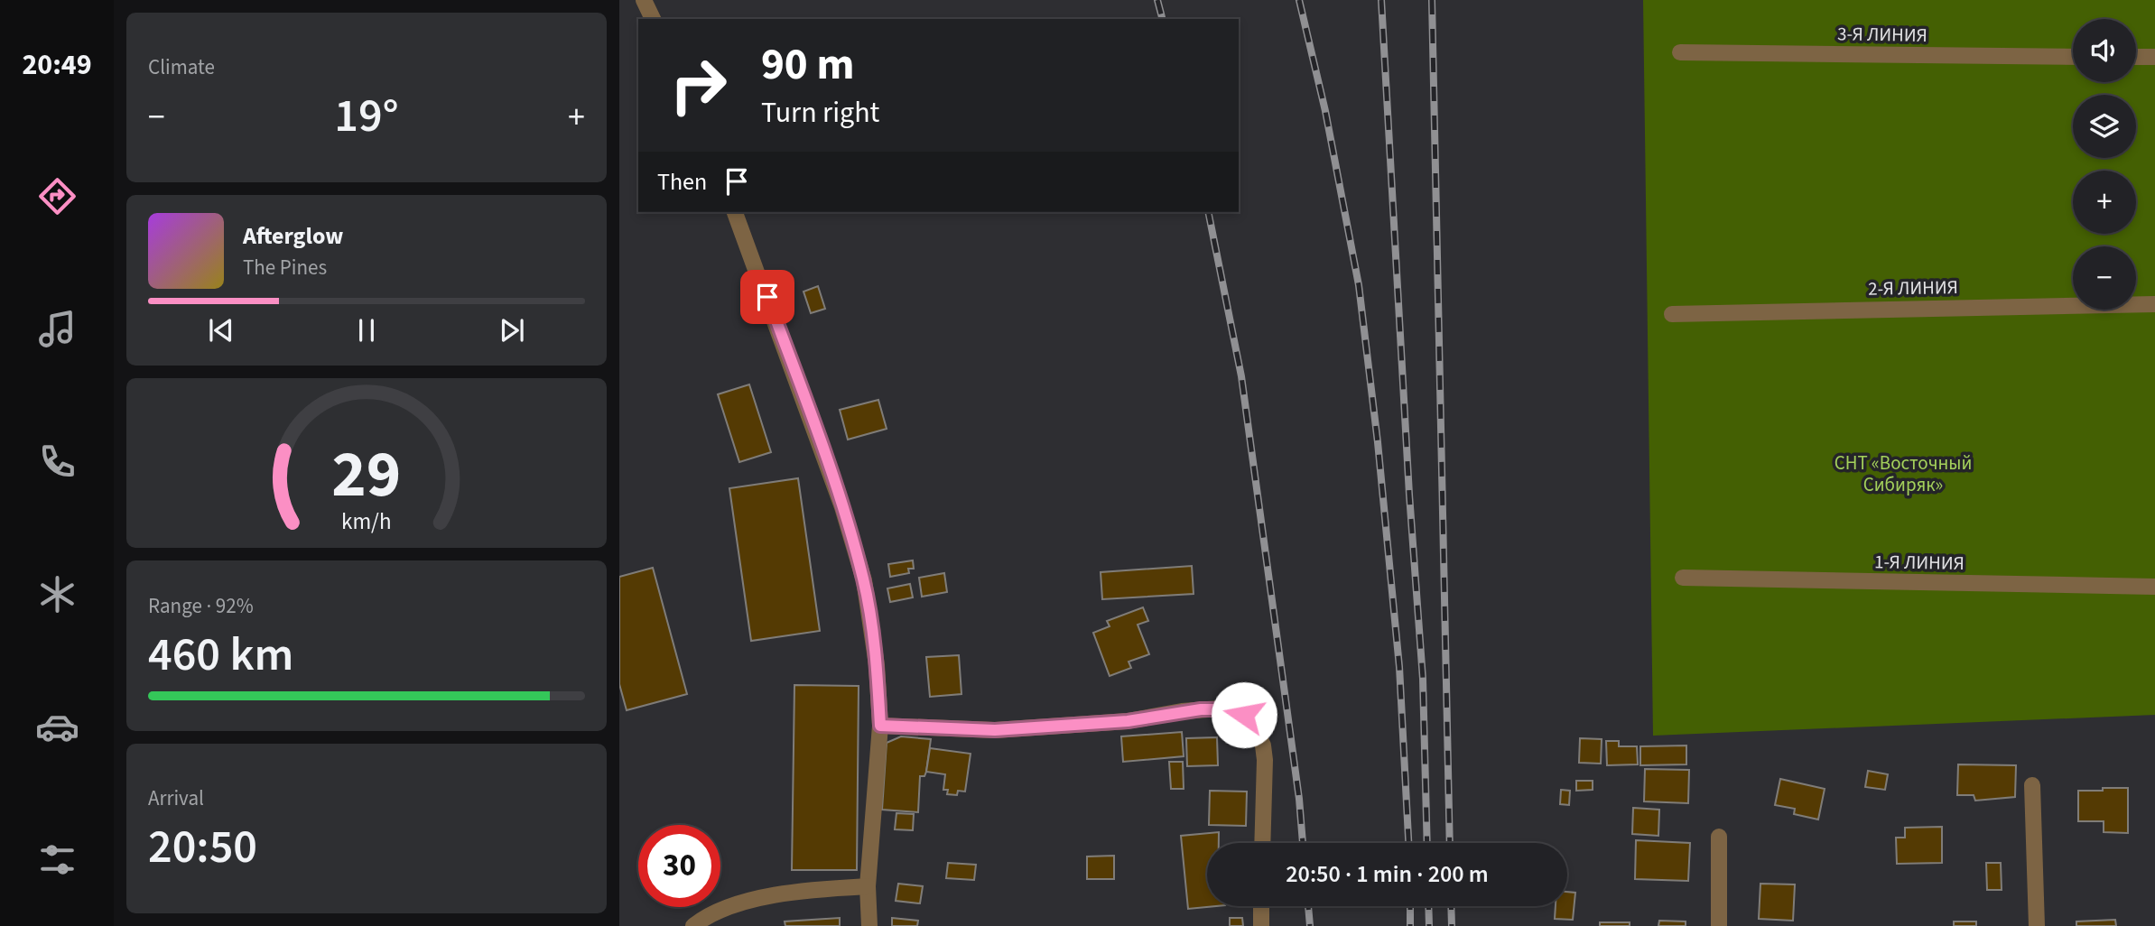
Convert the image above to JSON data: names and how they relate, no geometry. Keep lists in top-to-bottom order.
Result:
{
  "streets": {
    "street": ["3-Я ЛИНИЯ", "2-Я ЛИНИЯ", "1-Я ЛИНИЯ"]
  },
  "parks": ["СНТ «Восточный Сибиряк»"],
  "page": {
    "tabs": "20:49",
    "tile": [
      "Climate",
      ["Range · 92%", "460 km"],
      ["Arrival", "20:50"]
    ],
    "map_buttons": ["+", "−"],
    "turn": ["90 m", "Turn right"],
    "heat": ["−", "19°", "+"],
    "then": "Then",
    "song": ["Afterglow", "The Pines"],
    "limit": "30",
    "trip": "20:50 · 1 min · 200 m",
    "gauge": ["29", "km/h"]
  }
}
